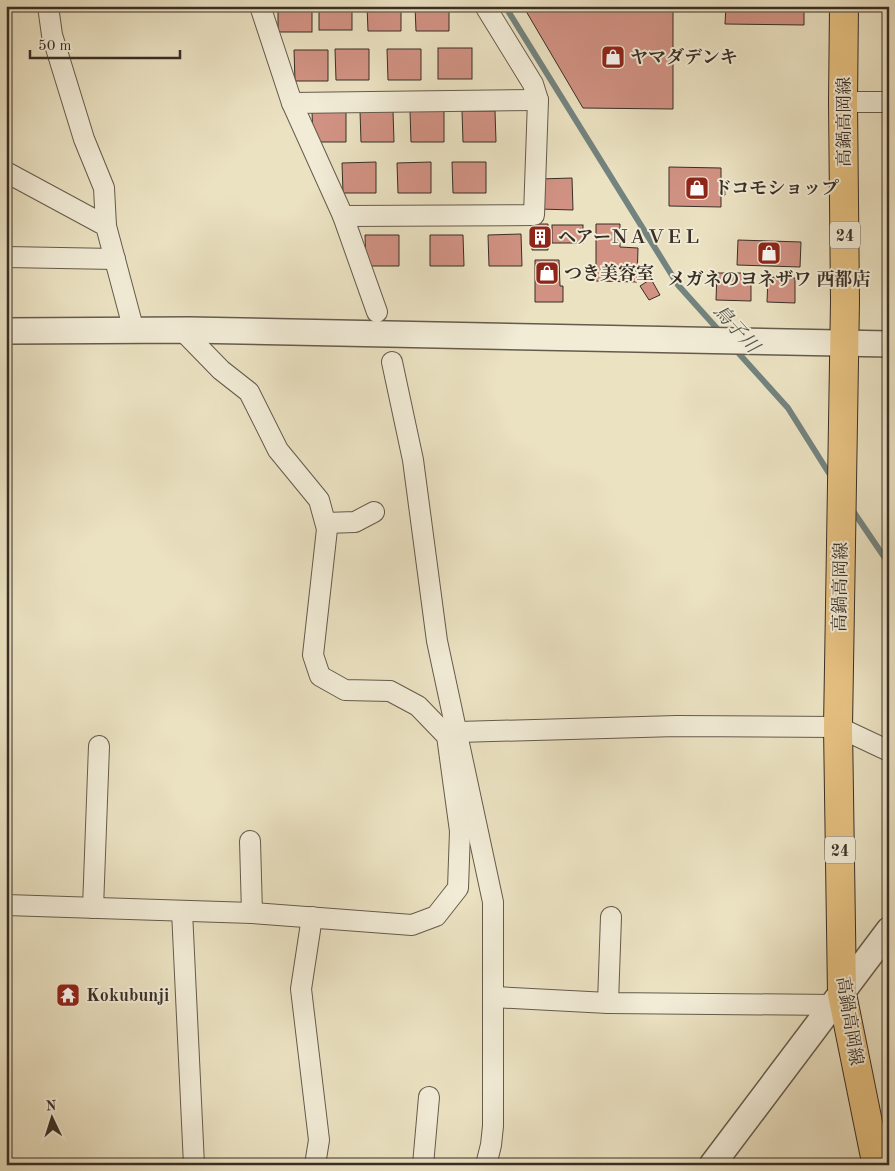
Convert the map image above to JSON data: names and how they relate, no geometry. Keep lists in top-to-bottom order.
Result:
{
  "streets": {
    "main road": ["高鍋高岡線", "24"]
  },
  "water": ["鳥子川"],
  "places": {
    "shop": [
      "ヤマダデンキ",
      "ドコモショップ",
      "メガネのヨネザワ 西都店",
      "つき美容室"
    ],
    "building": ["ヘアーＮＡＶＥＬ"],
    "temple": ["Kokubunji"]
  },
  "scale_bar": "50 m",
  "north": "top"
}
